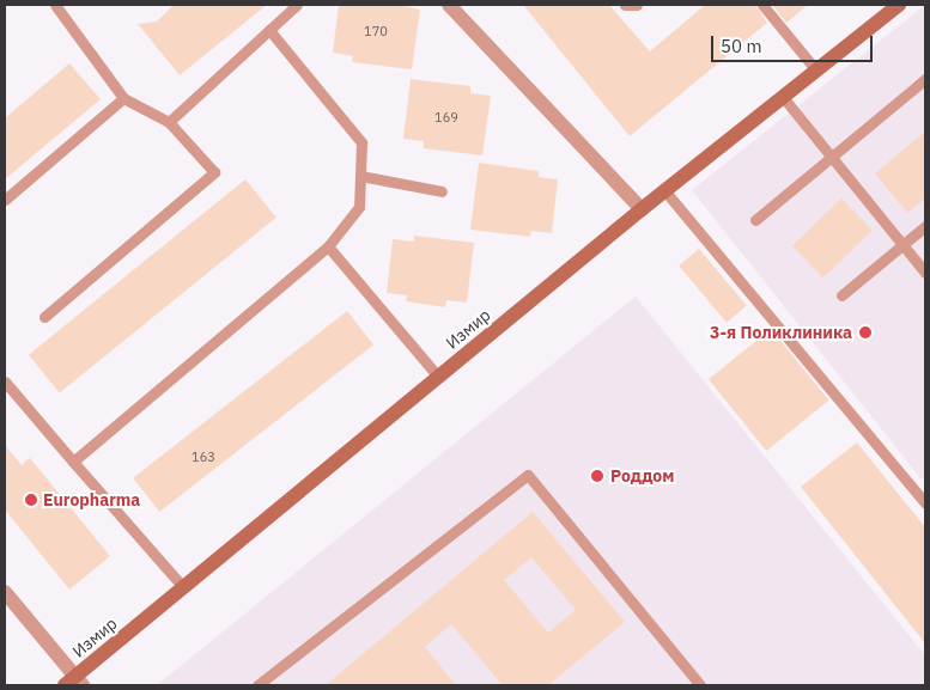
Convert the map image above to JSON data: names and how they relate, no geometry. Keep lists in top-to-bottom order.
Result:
{
  "streets": {
    "street": ["Измир"]
  },
  "places": ["3-я Поликлиника", "Роддом", "Europharma"],
  "house_numbers": ["170", "169", "163"],
  "scale_bar": "50 m"
}
